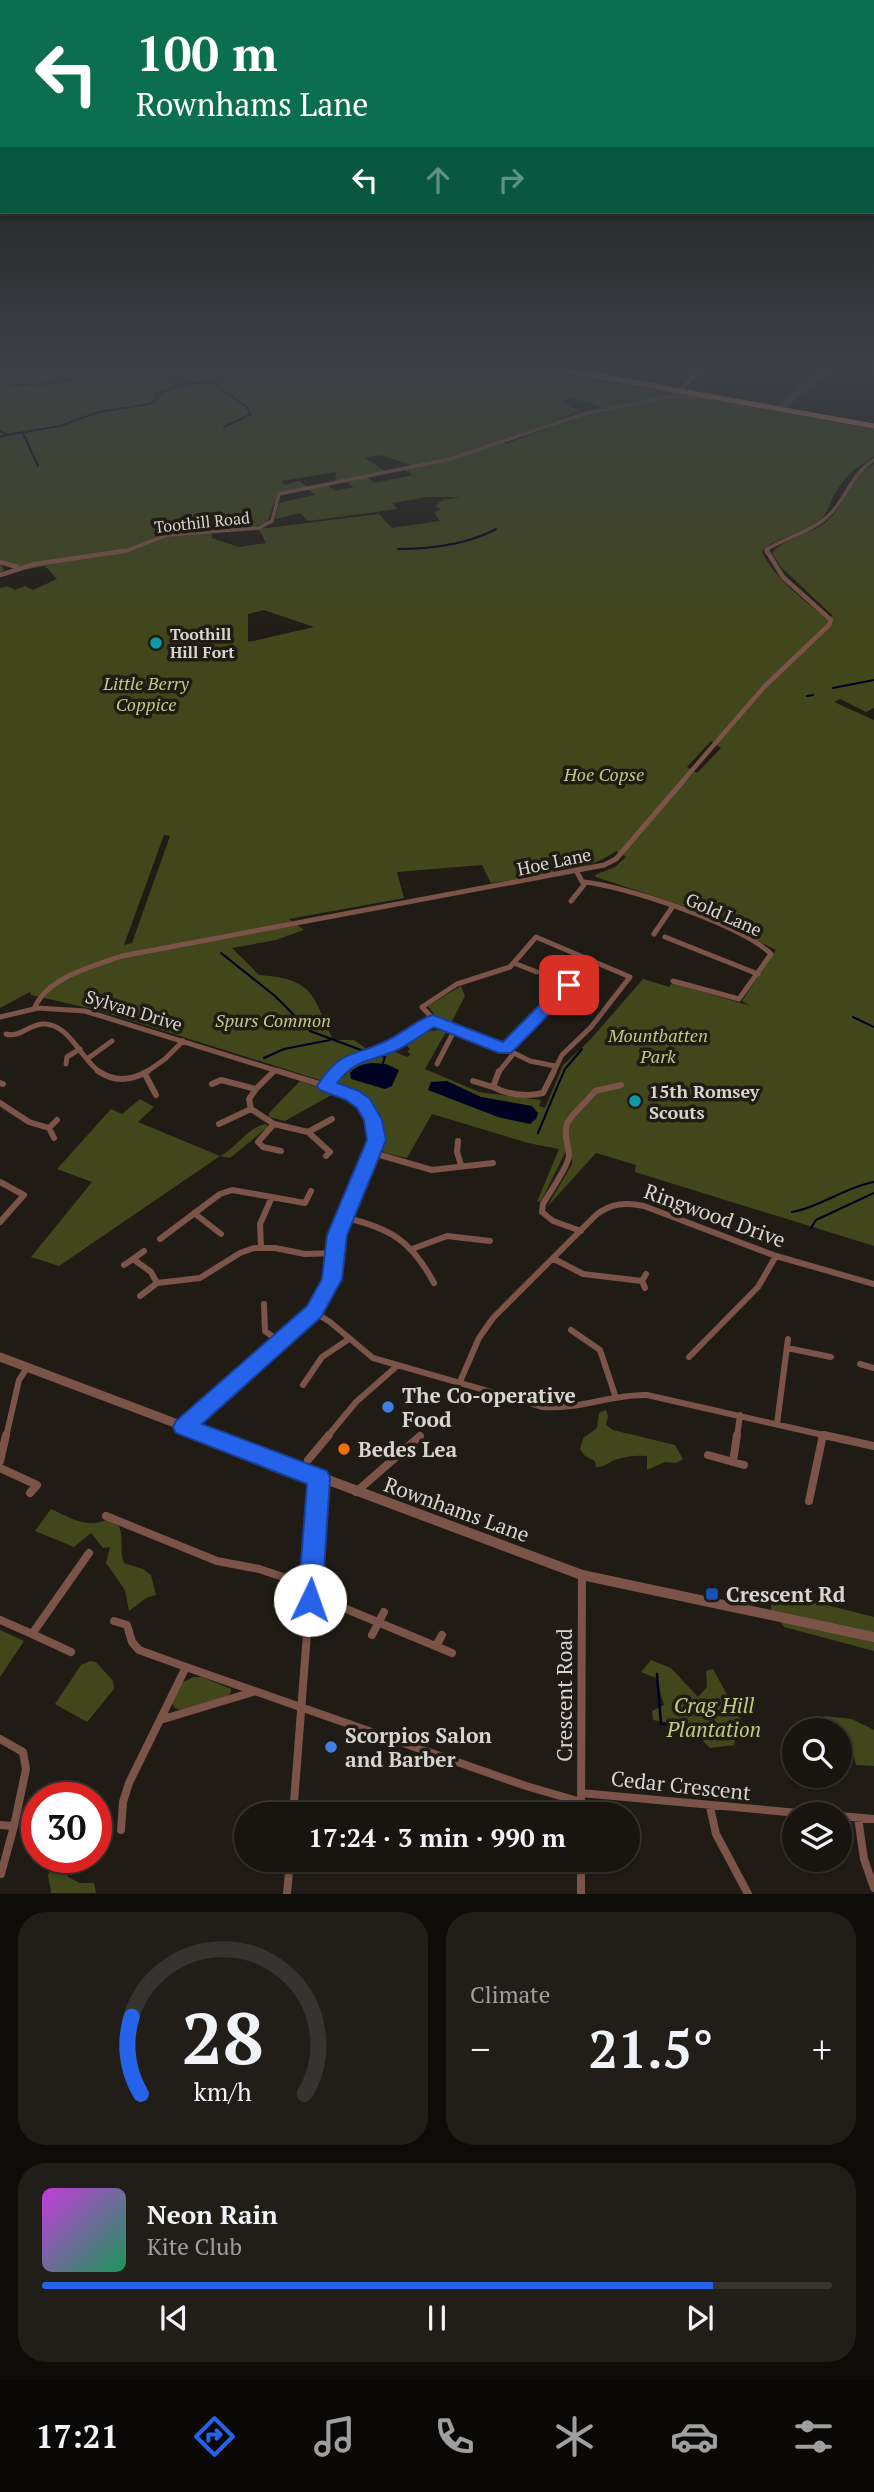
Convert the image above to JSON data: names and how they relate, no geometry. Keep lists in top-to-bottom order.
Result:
{
  "streets": {
    "street": [
      "Toothill Road",
      "Hoe Lane",
      "Gold Lane",
      "Sylvan Drive",
      "Ringwood Drive",
      "Rownhams Lane",
      "Crescent Road",
      "Cedar Crescent"
    ]
  },
  "crossings": [
    ["Hoe Lane", "Sylvan Drive"],
    ["Sylvan Drive", "Rownhams Lane"],
    ["Rownhams Lane", "Crescent Road"],
    ["Crescent Road", "Cedar Crescent"]
  ],
  "parks": [
    "Little Berry Coppice",
    "Hoe Copse",
    "Spurs Common",
    "Mountbatten Park",
    "Crag Hill Plantation"
  ],
  "places": {
    "other": [
      "Toothill Hill Fort",
      "15th Romsey Scouts",
      "The Co-operative Food",
      "Bedes Lea",
      "Scorpios Salon and Barber"
    ],
    "transit": ["Crescent Rd"]
  },
  "page": {
    "turn": ["100 m", "Rownhams Lane"],
    "limit": "30",
    "trip": "17:24 · 3 min · 990 m",
    "tile": "Climate",
    "heat": ["−", "21.5°", "+"],
    "song": ["Neon Rain", "Kite Club"],
    "tabs": "17:21",
    "gauge": ["28", "km/h"]
  }
}
